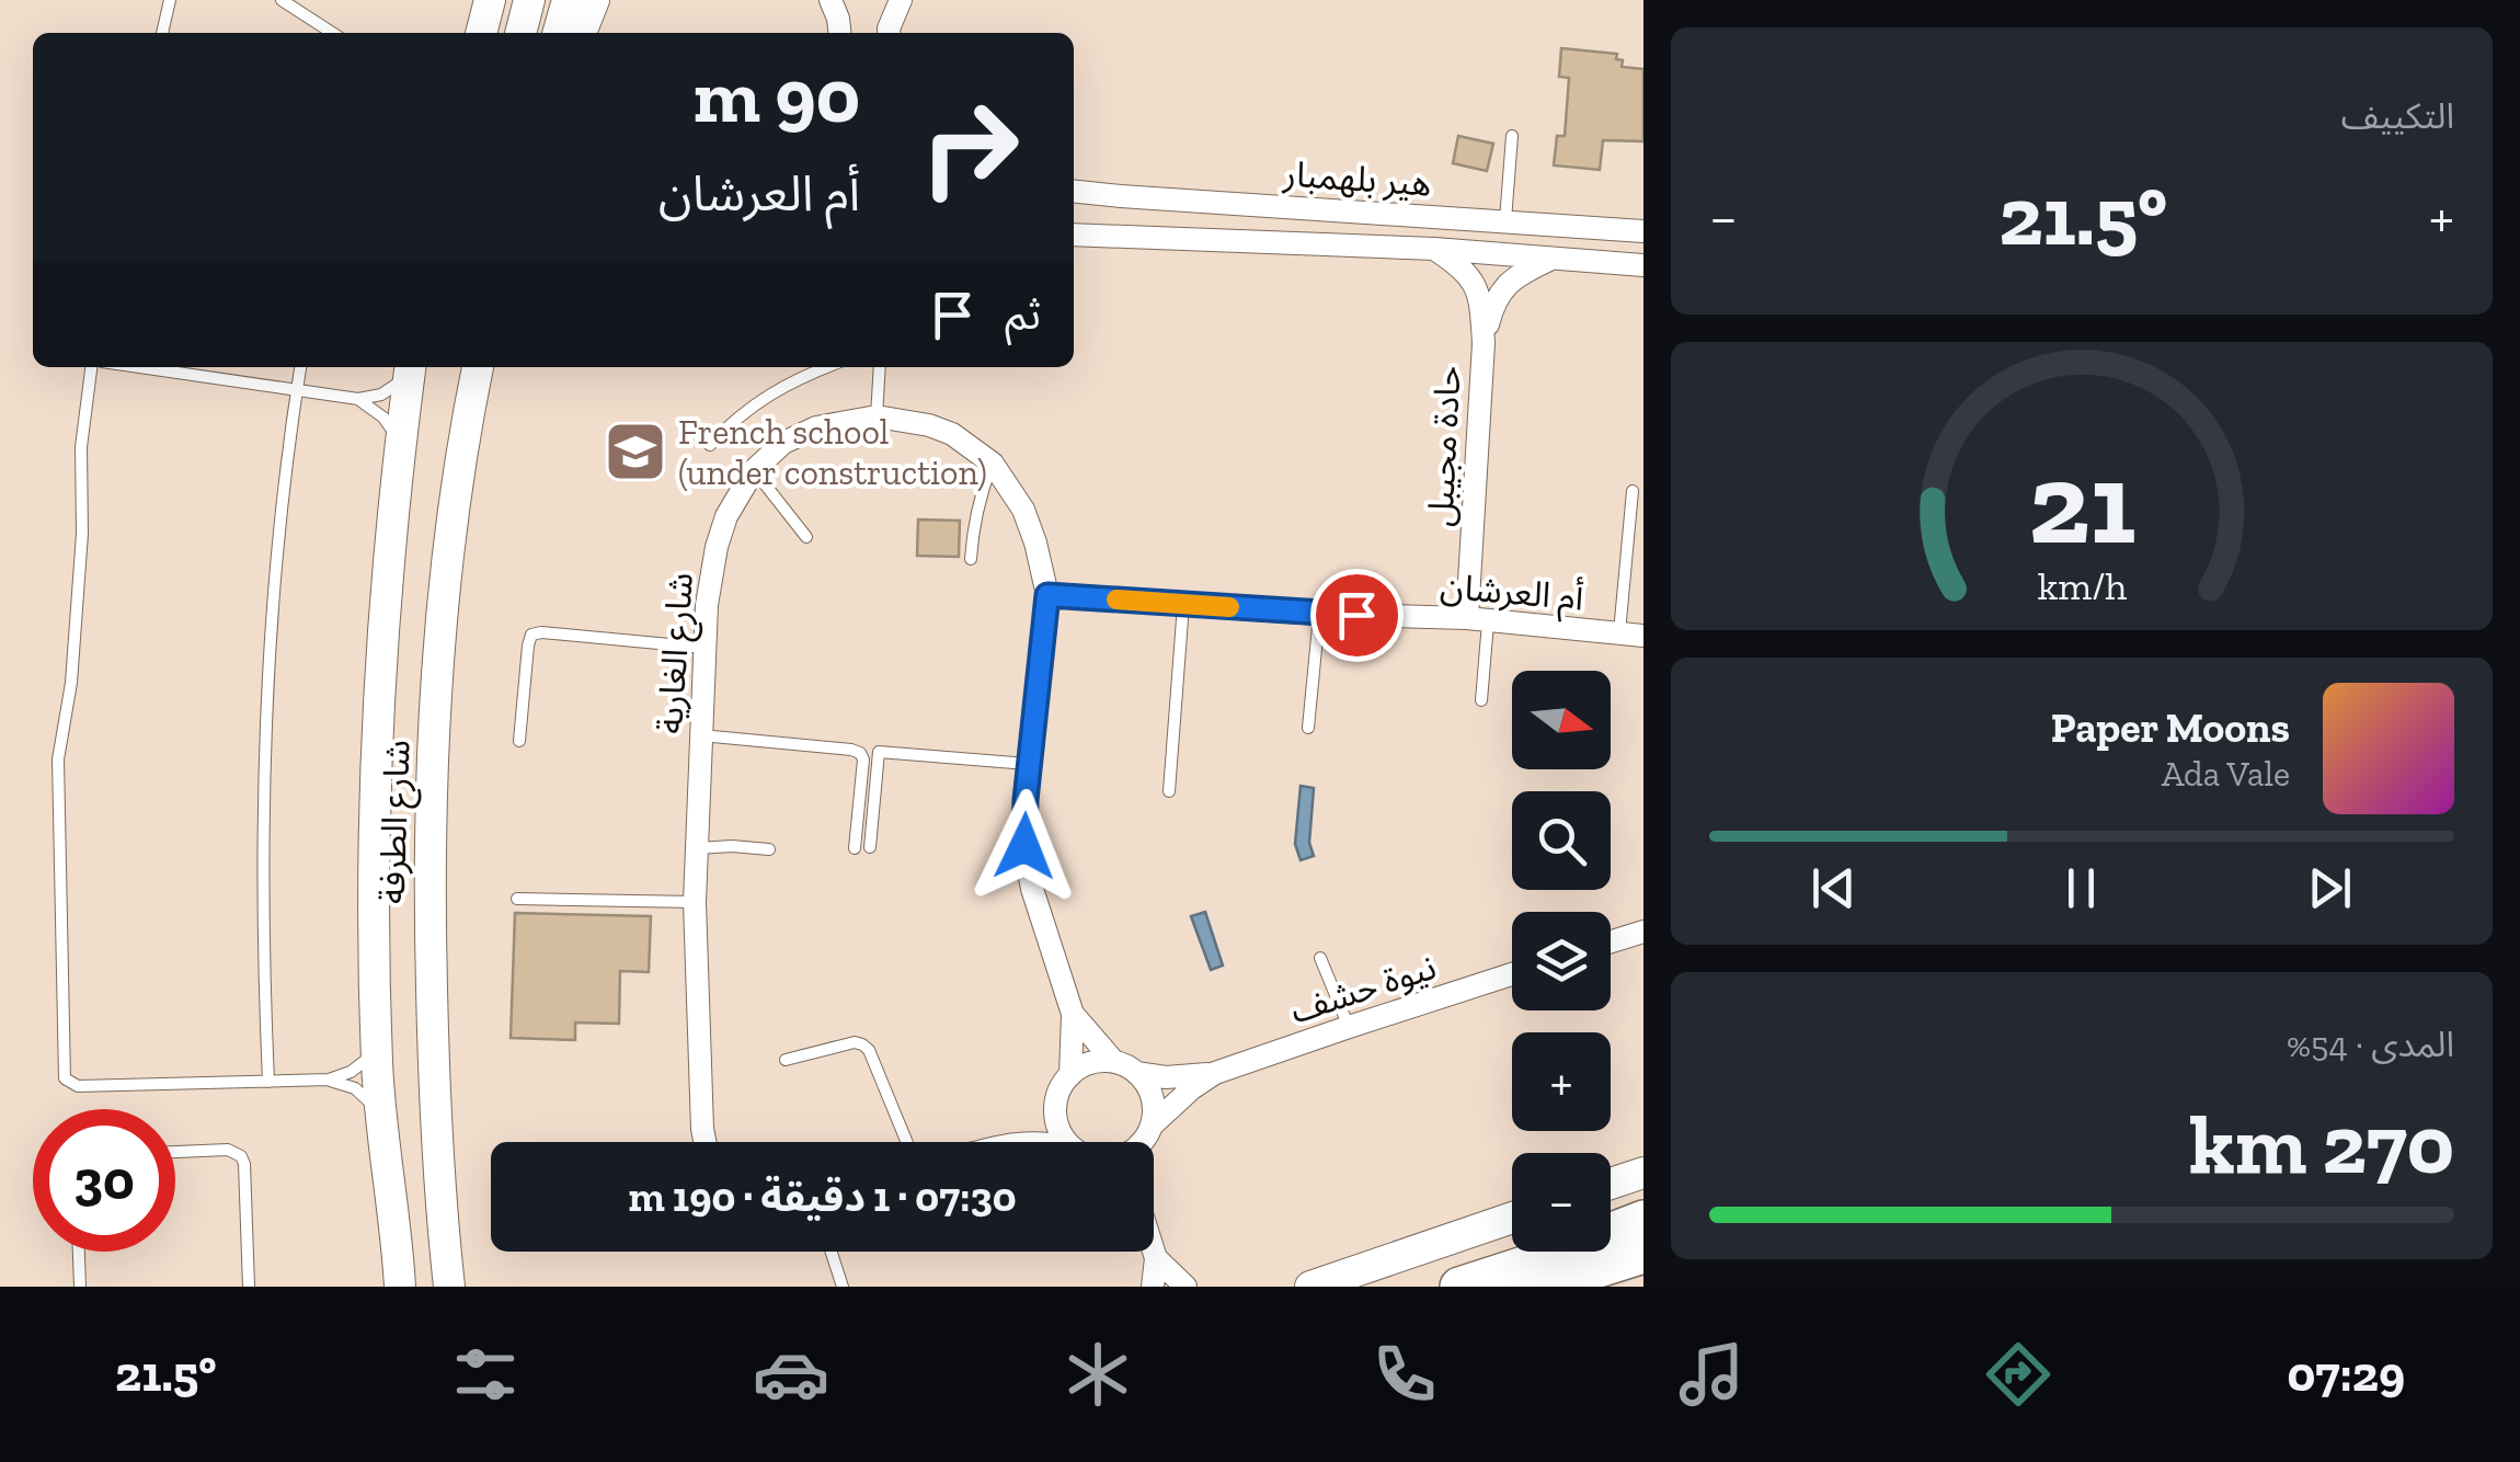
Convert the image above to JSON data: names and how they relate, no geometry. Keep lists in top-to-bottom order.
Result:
{
  "streets": {
    "main road": ["شارع الطرفة"],
    "street": [
      "هير بلهمبار",
      "حادة مجيبل",
      "أم العرشان",
      "شارع الغارية",
      "نيوة حشف"
    ]
  },
  "crossings": [
    ["هير بلهمبار", "حادة مجيبل"],
    ["حادة مجيبل", "أم العرشان"],
    ["أم العرشان", "شارع الغارية"]
  ],
  "places": {
    "school or university": ["French school (under construction)"]
  },
  "north": "right",
  "page": {
    "tile": [
      "التكييف",
      ["المدى · 54%", "270 km"]
    ],
    "turn": ["90 m", "أم العرشان"],
    "heat": ["−", "21.5°", "+"],
    "then": "ثم",
    "map_buttons": ["+", "−"],
    "song": ["Paper Moons", "Ada Vale"],
    "limit": "30",
    "trip": "07:30 · 1 دقيقة · 190 m",
    "tabs": ["07:29", "21.5°"],
    "gauge": ["21", "km/h"]
  }
}
